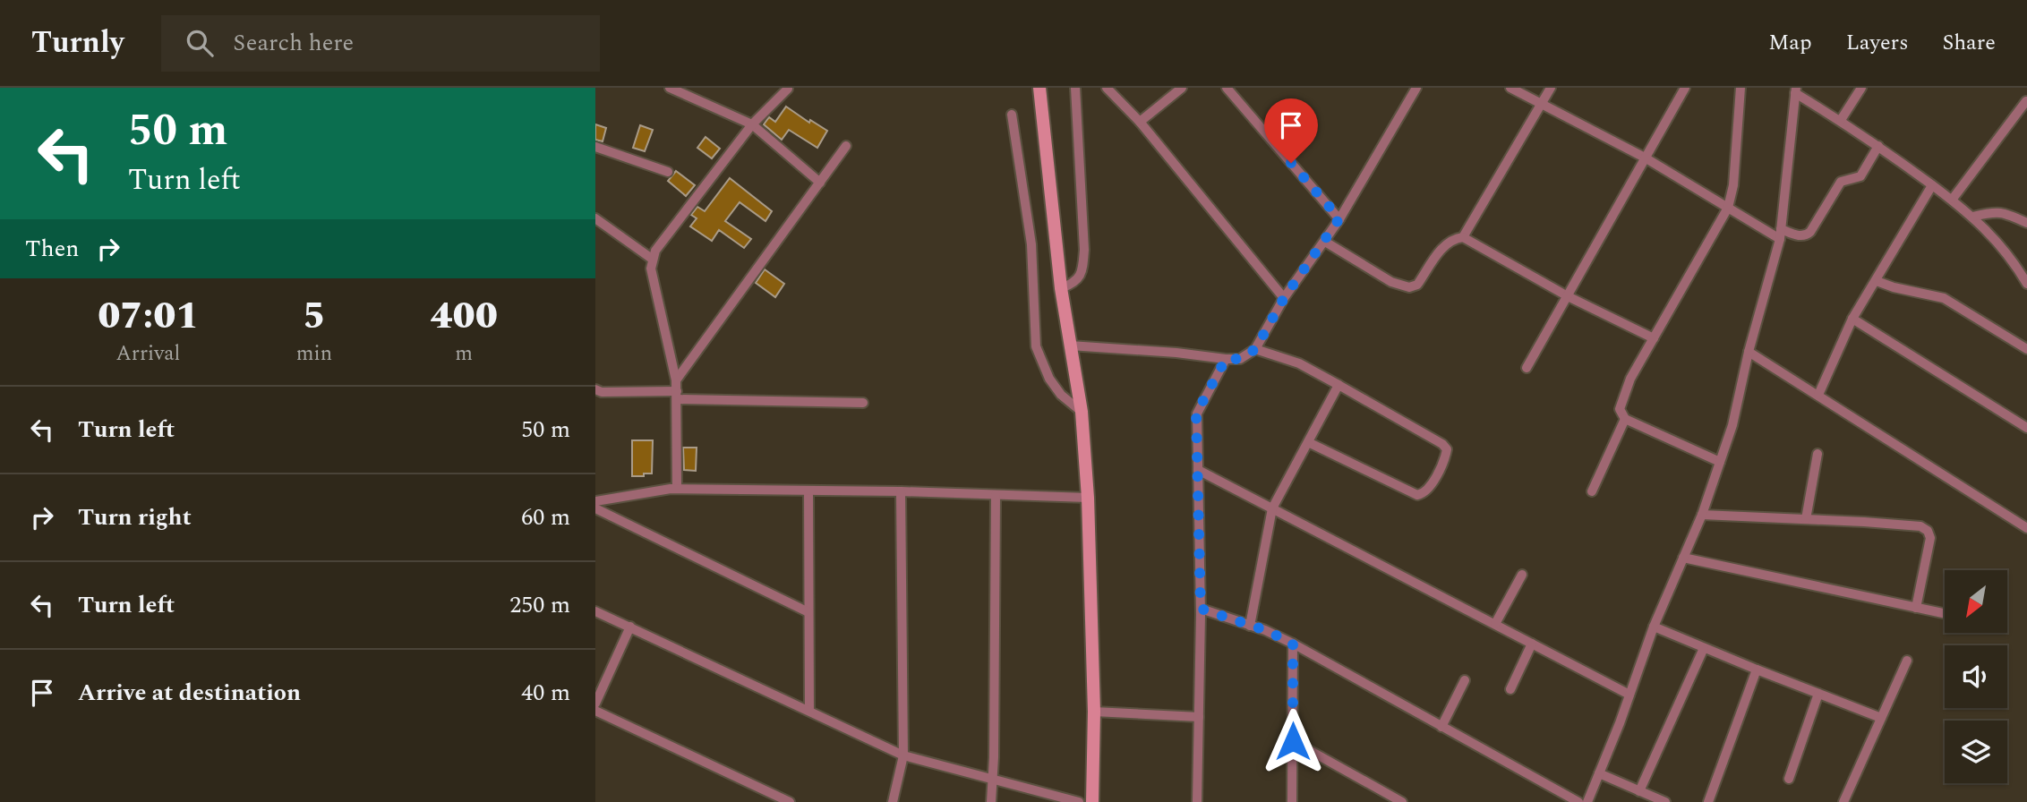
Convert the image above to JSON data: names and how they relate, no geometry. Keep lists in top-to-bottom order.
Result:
{
  "north": "bottom left",
  "page": {
    "header": "Turnly",
    "search": "Search here",
    "nav": ["Map", "Layers", "Share"],
    "turn": ["50 m", "Turn left"],
    "then": "Then",
    "eta": [
      "07:01",
      "Arrival",
      "5",
      "min",
      "400",
      "m"
    ],
    "list": [
      {
        "name": "Turn left",
        "value": "50 m"
      },
      {
        "name": "Turn right",
        "value": "60 m"
      },
      {
        "name": "Turn left",
        "value": "250 m"
      },
      {
        "name": "Arrive at destination",
        "value": "40 m"
      }
    ]
  }
}
